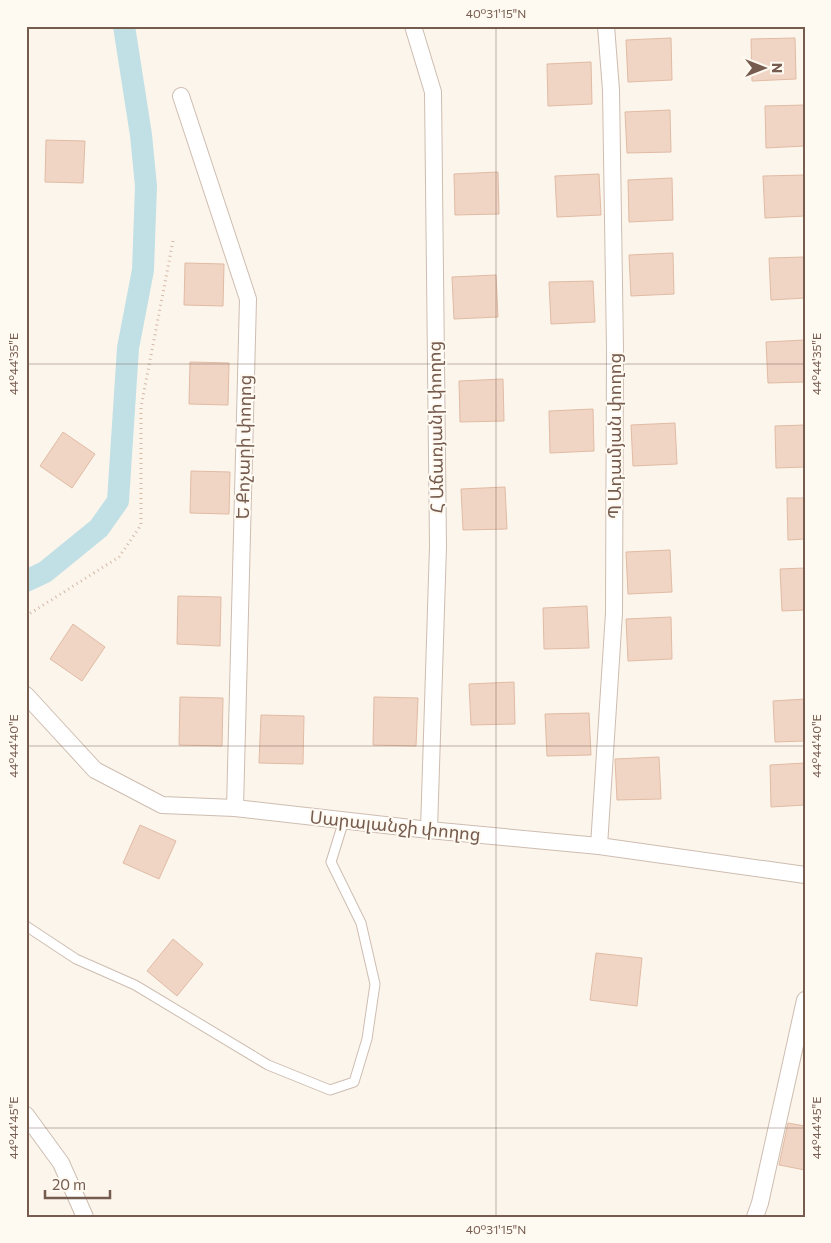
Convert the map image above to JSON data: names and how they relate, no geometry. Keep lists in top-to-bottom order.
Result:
{
  "streets": {
    "street": [
      "Հ Աճառյանի փողոց",
      "Պ Ադամյան փողոց",
      "Ե Քոչարի փողոց",
      "Սարալանջի փողոց"
    ]
  },
  "crossings": [
    ["Հ Աճառյանի փողոց", "Սարալանջի փողոց"],
    ["Պ Ադամյան փողոց", "Սարալանջի փողոց"],
    ["Ե Քոչարի փողոց", "Սարալանջի փողոց"]
  ],
  "scale_bar": "20 m",
  "north": "right",
  "coordinates": [
    "40°31'15\"N",
    "44°44'35\"E",
    "44°44'40\"E",
    "44°44'45\"E"
  ]
}
